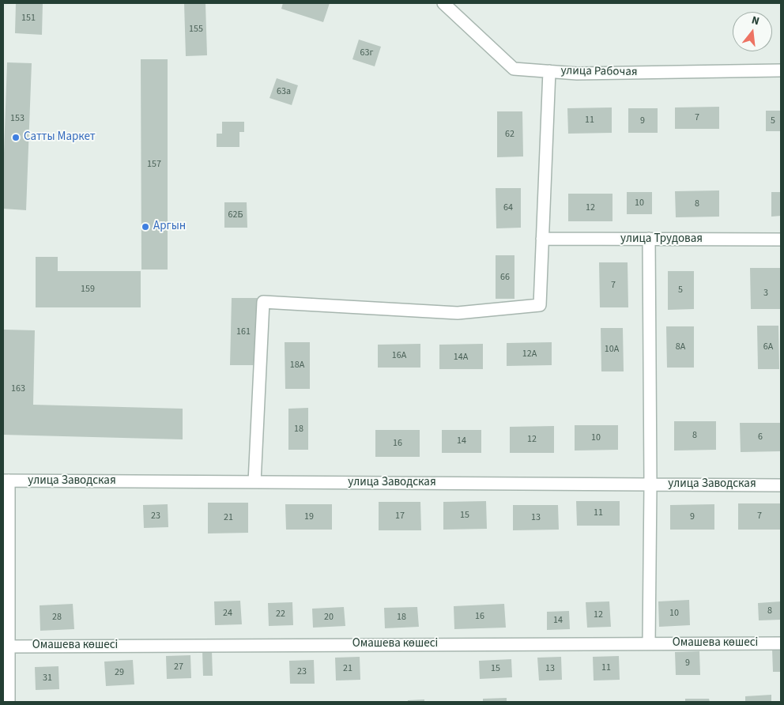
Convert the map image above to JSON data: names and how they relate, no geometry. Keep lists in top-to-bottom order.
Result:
{
  "streets": {
    "street": [
      "улица Рабочая",
      "улица Трудовая",
      "улица Заводская",
      "Омашева көшесі"
    ]
  },
  "places": ["Сатты Маркет", "Аргын"],
  "house_numbers": [
    "151",
    "155",
    "63г",
    "63а",
    "7",
    "153",
    "11",
    "9",
    "5",
    "62",
    "157",
    "10",
    "8",
    "64",
    "12",
    "62Б",
    "66",
    "7",
    "159",
    "5",
    "3",
    "161",
    "8А",
    "6А",
    "10А",
    "12А",
    "16А",
    "14А",
    "18А",
    "163",
    "18",
    "8",
    "6",
    "10",
    "12",
    "14",
    "16",
    "11",
    "15",
    "23",
    "17",
    "7",
    "19",
    "9",
    "21",
    "13",
    "8",
    "24",
    "10",
    "22",
    "12",
    "16",
    "28",
    "20",
    "18",
    "14",
    "9",
    "27",
    "11",
    "21",
    "15",
    "13",
    "23",
    "29",
    "31"
  ],
  "north": "top"
}
